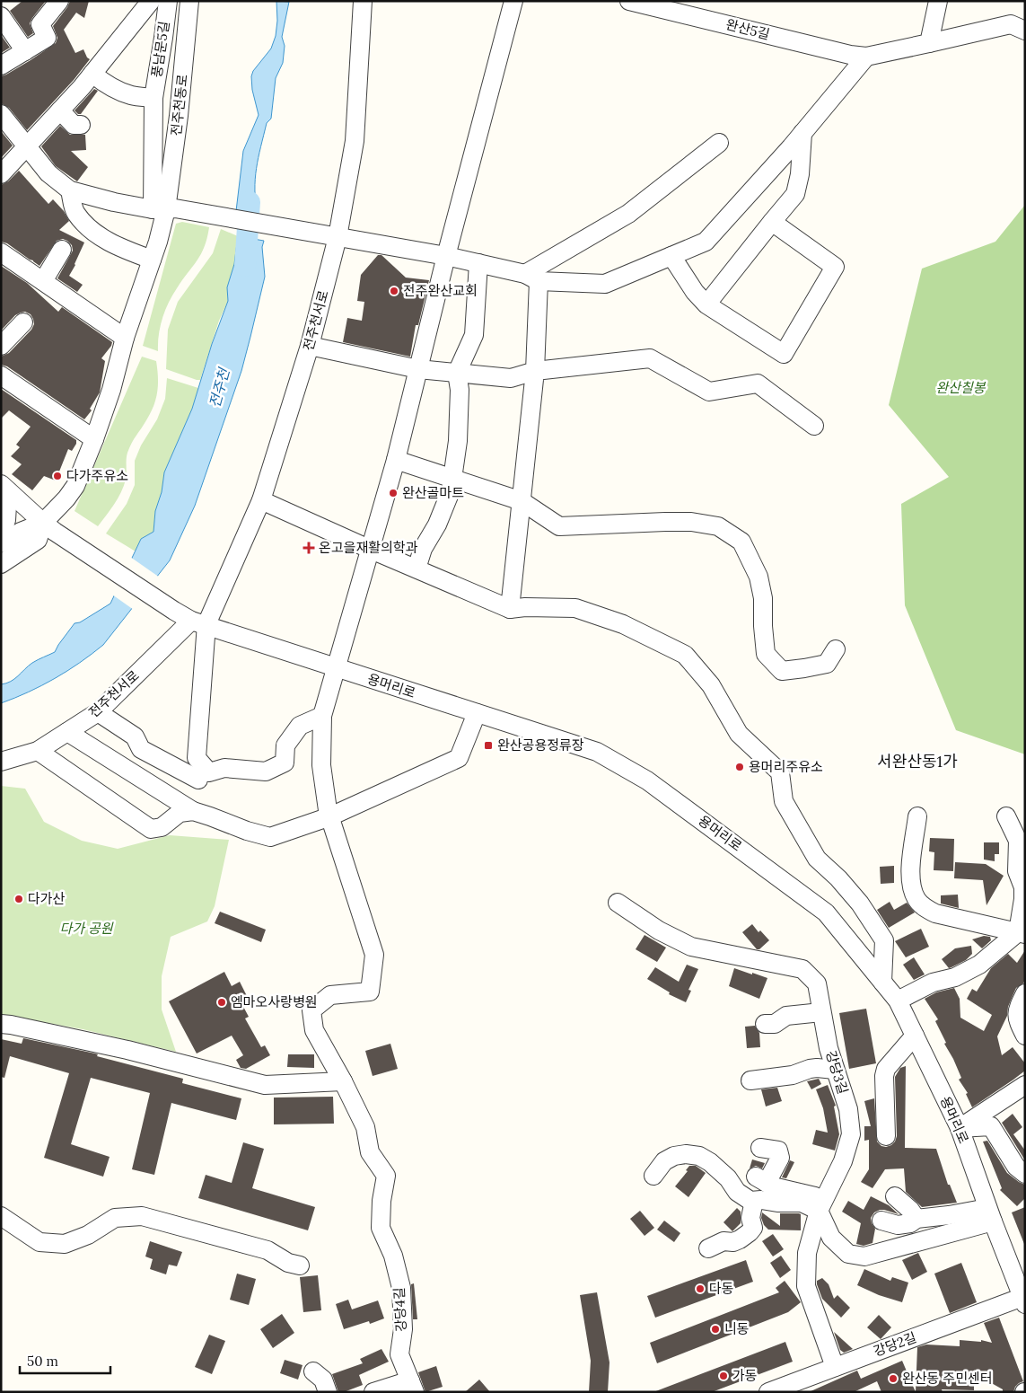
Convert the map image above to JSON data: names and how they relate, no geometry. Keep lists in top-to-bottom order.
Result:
{
  "streets": {
    "street": [
      "완산5길",
      "풍남문5길",
      "전주천동로",
      "전주천서로",
      "용머리로",
      "강당3길",
      "강당4길",
      "강당2길"
    ]
  },
  "crossings": [
    ["풍남문5길", "전주천동로"],
    ["전주천동로", "용머리로"],
    ["전주천서로", "용머리로"],
    ["용머리로", "강당2길"],
    ["강당3길", "강당2길"]
  ],
  "districts": ["서완산동1가"],
  "water": ["전주천"],
  "parks": ["완산칠봉", "다가 공원"],
  "places": {
    "other": [
      "전주완산교회",
      "다가주유소",
      "완산골마트",
      "용머리주유소",
      "다가산",
      "엠마오사랑병원",
      "다동",
      "니동",
      "가동",
      "완산동 주민센터"
    ],
    "health": ["온고을재활의학과"],
    "transit": ["완산공용정류장"]
  },
  "scale_bar": "50 m"
}
